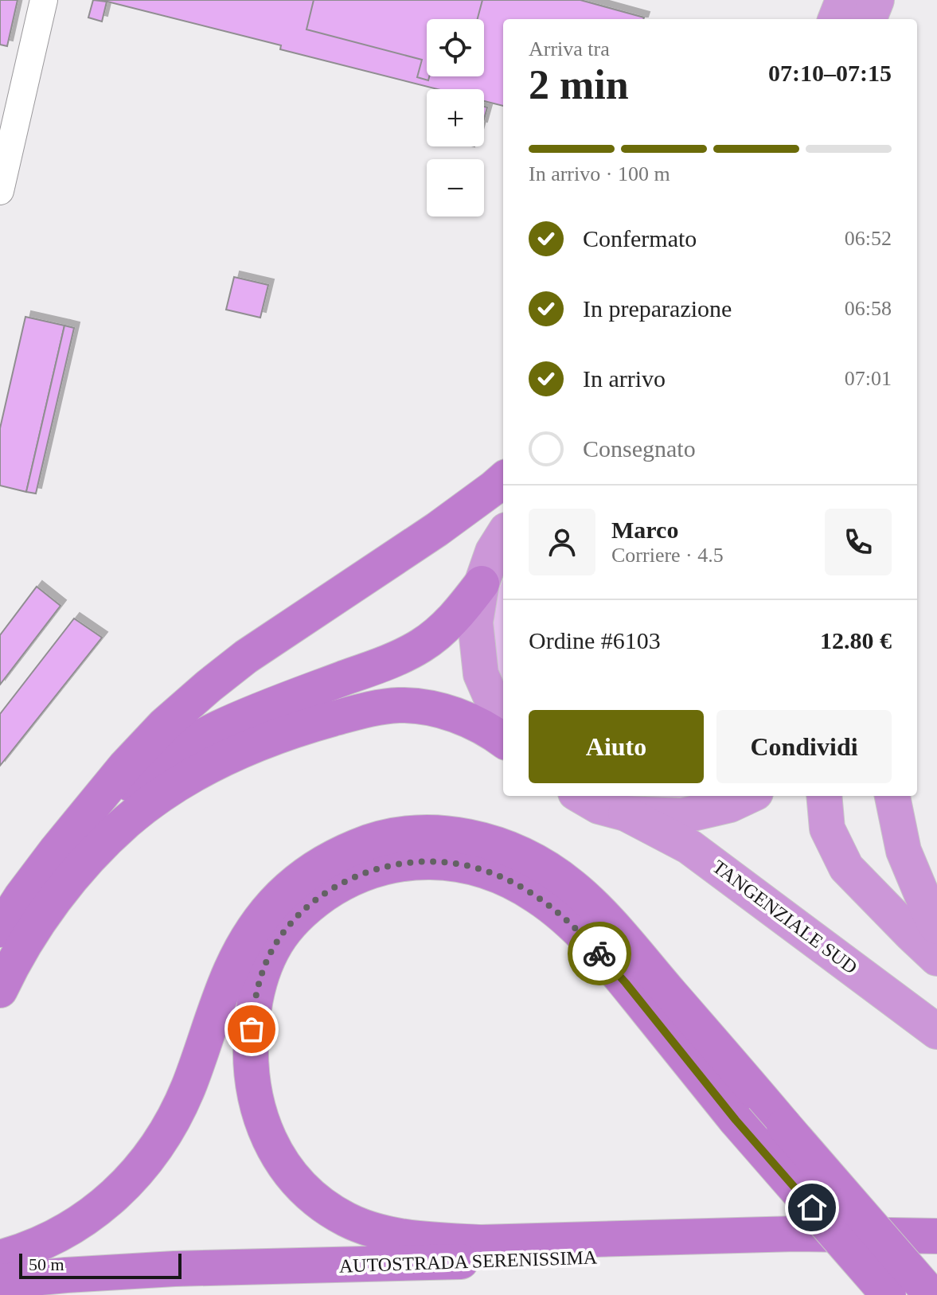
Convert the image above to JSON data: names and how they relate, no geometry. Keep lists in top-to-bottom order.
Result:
{
  "streets": {
    "highway": ["TANGENZIALE SUD", "AUTOSTRADA SERENISSIMA"]
  },
  "scale_bar": "50 m",
  "page": {
    "map_buttons": ["+", "−"],
    "heading": ["2 min", "Arriva tra", "07:10–07:15"],
    "panel": [
      "Marco",
      "Corriere · 4.5",
      "Ordine #6103",
      "12.80 €"
    ],
    "bar": "In arrivo · 100 m",
    "list": [
      ["Confermato", "06:52"],
      ["In preparazione", "06:58"],
      ["In arrivo", "07:01"],
      "Consegnato"
    ],
    "buttons": ["Aiuto", "Condividi"],
    "scale": "50 m"
  }
}
